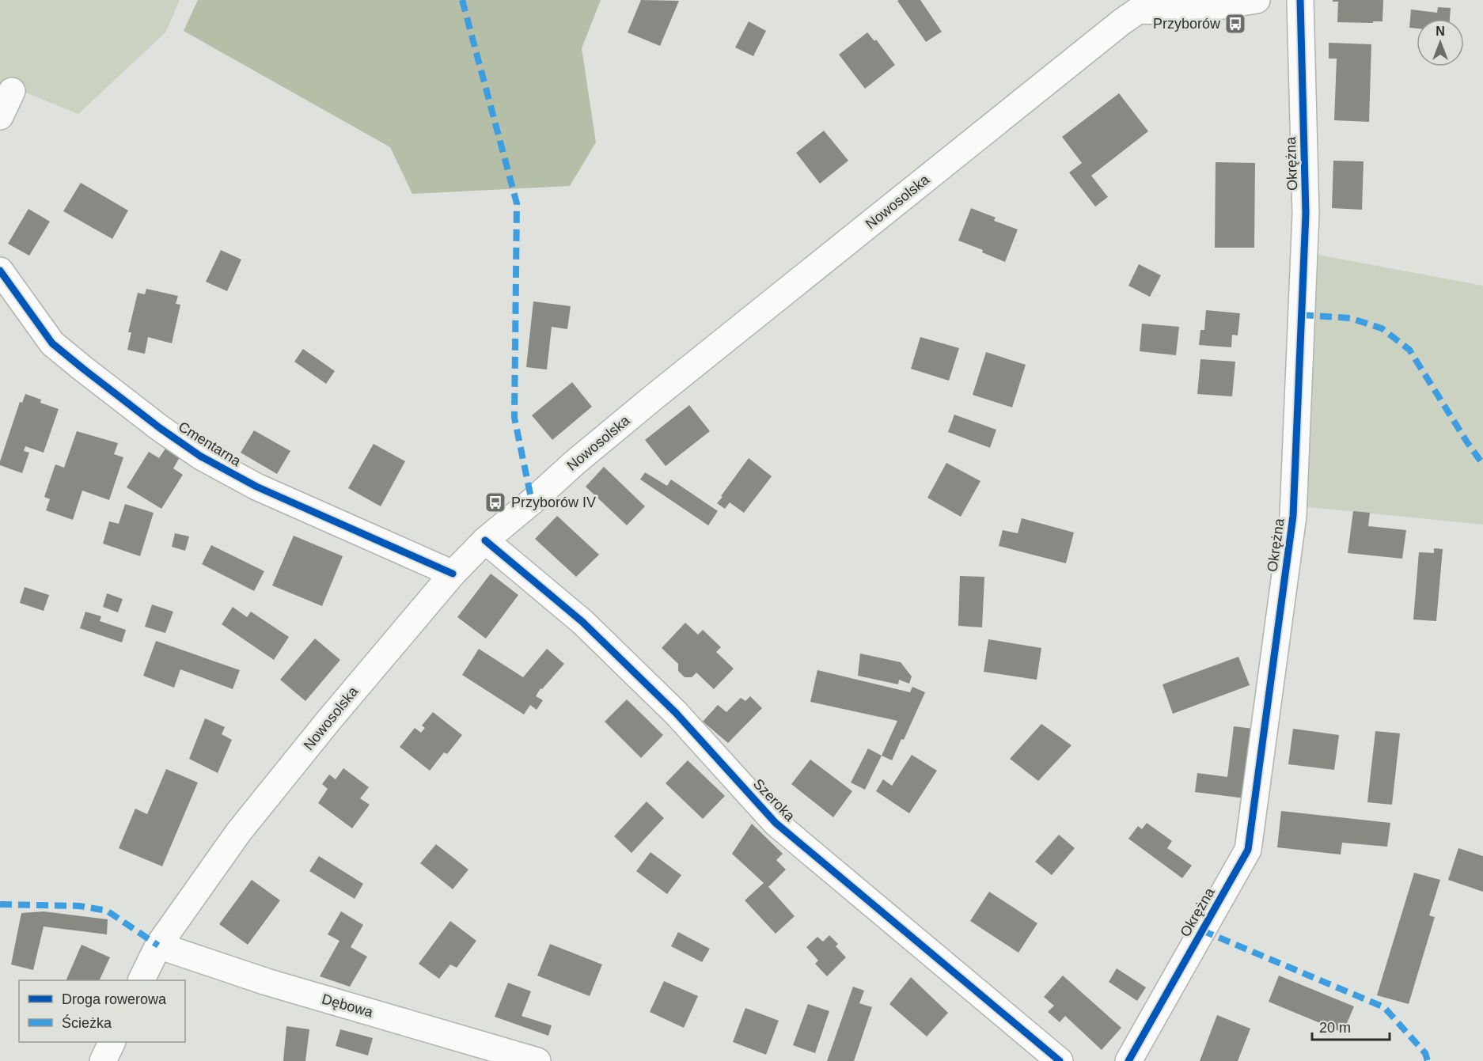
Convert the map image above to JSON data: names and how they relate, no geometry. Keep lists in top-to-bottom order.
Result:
{
  "streets": {
    "street": [
      "Okrężna",
      "Nowosolska",
      "Cmentarna",
      "Szeroka",
      "Dębowa"
    ]
  },
  "crossings": [
    ["Nowosolska", "Cmentarna"],
    ["Nowosolska", "Szeroka"],
    ["Nowosolska", "Dębowa"]
  ],
  "places": {
    "bus stop": ["Przyborów", "Przyborów IV"]
  },
  "legend": ["Droga rowerowa", "Ścieżka"],
  "scale_bar": "20 m",
  "north": "top"
}
